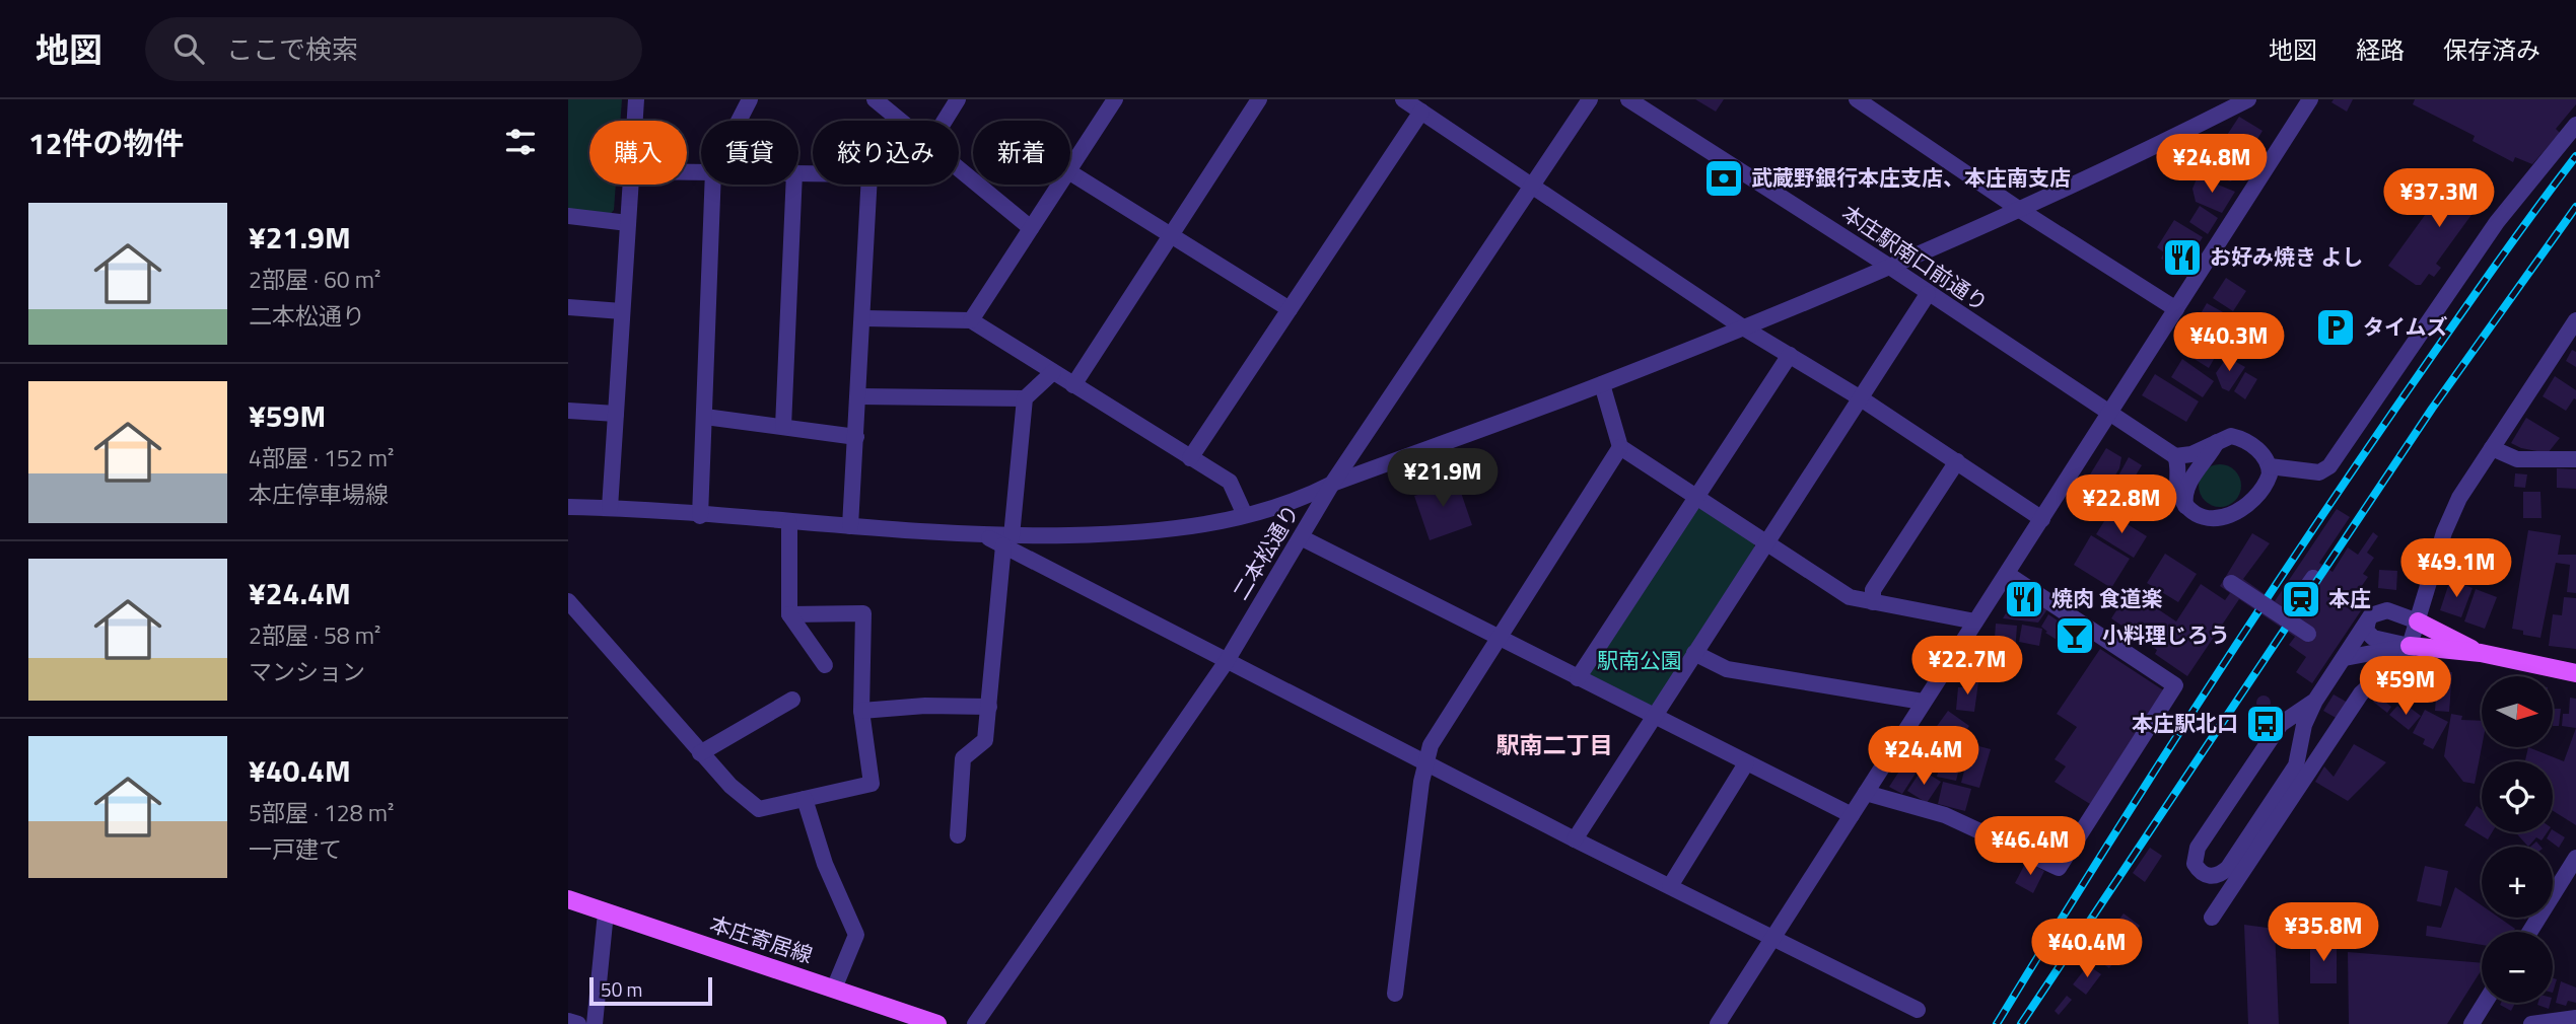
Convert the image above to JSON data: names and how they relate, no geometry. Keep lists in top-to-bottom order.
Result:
{
  "streets": {
    "main road": ["本庄寄居線"],
    "street": ["本庄駅南口前通り", "二本松通り"]
  },
  "districts": ["駅南二丁目"],
  "parks": ["駅南公園"],
  "places": {
    "bank": ["武蔵野銀行本庄支店、本庄南支店"],
    "restaurant": ["お好み焼き よし", "焼肉 食道楽"],
    "parking": ["タイムズ"],
    "station": ["本庄"],
    "bar": ["小料理じろう"],
    "bus stop": ["本庄駅北口"]
  },
  "scale_bar": "50 m",
  "north": "right",
  "page": {
    "header": "地図",
    "search": "ここで検索",
    "nav": ["地図", "経路", "保存済み"],
    "heading": "12件の物件",
    "chip": [
      "購入",
      "賃貸",
      "絞り込み",
      "新着"
    ],
    "price": [
      "¥24.8M",
      "¥37.3M",
      "¥40.3M",
      "¥21.9M",
      "¥22.8M",
      "¥49.1M",
      "¥22.7M",
      "¥59M",
      "¥24.4M",
      "¥46.4M",
      "¥35.8M",
      "¥40.4M"
    ],
    "list": [
      {
        "name": "¥21.9M",
        "note": "2部屋 · 60 m² · 二本松通り"
      },
      {
        "name": "¥59M",
        "note": "4部屋 · 152 m² · 本庄停車場線"
      },
      {
        "name": "¥24.4M",
        "note": "2部屋 · 58 m² · マンション"
      },
      {
        "name": "¥40.4M",
        "note": "5部屋 · 128 m² · 一戸建て"
      }
    ],
    "map_buttons": ["+", "−"],
    "scale": "50 m"
  }
}
